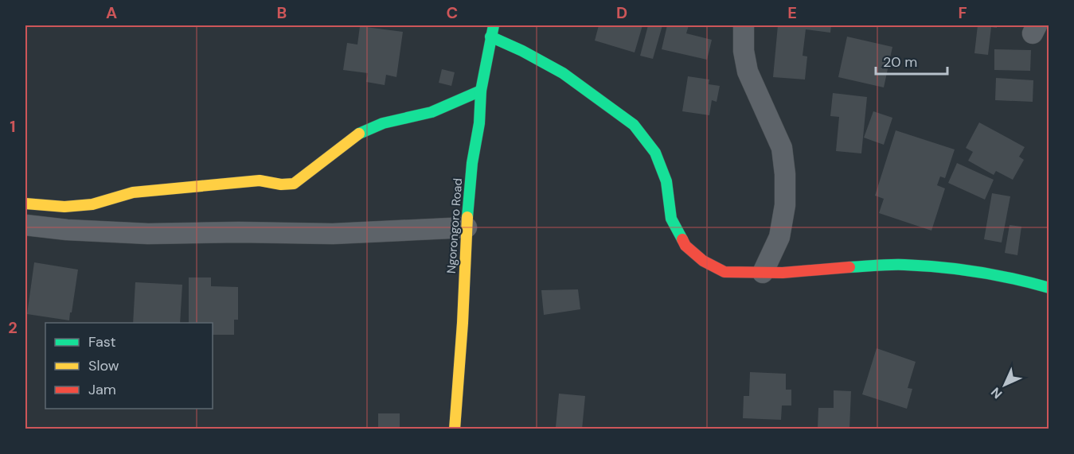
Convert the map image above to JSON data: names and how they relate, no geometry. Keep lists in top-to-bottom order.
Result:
{
  "streets": {
    "street": ["Ngorongoro Road"]
  },
  "legend": ["Fast", "Slow", "Jam"],
  "scale_bar": "20 m",
  "north": "bottom left",
  "grid": {
    "columns": [
      "A",
      "B",
      "C",
      "D",
      "E",
      "F"
    ],
    "rows": ["1", "2"]
  }
}
